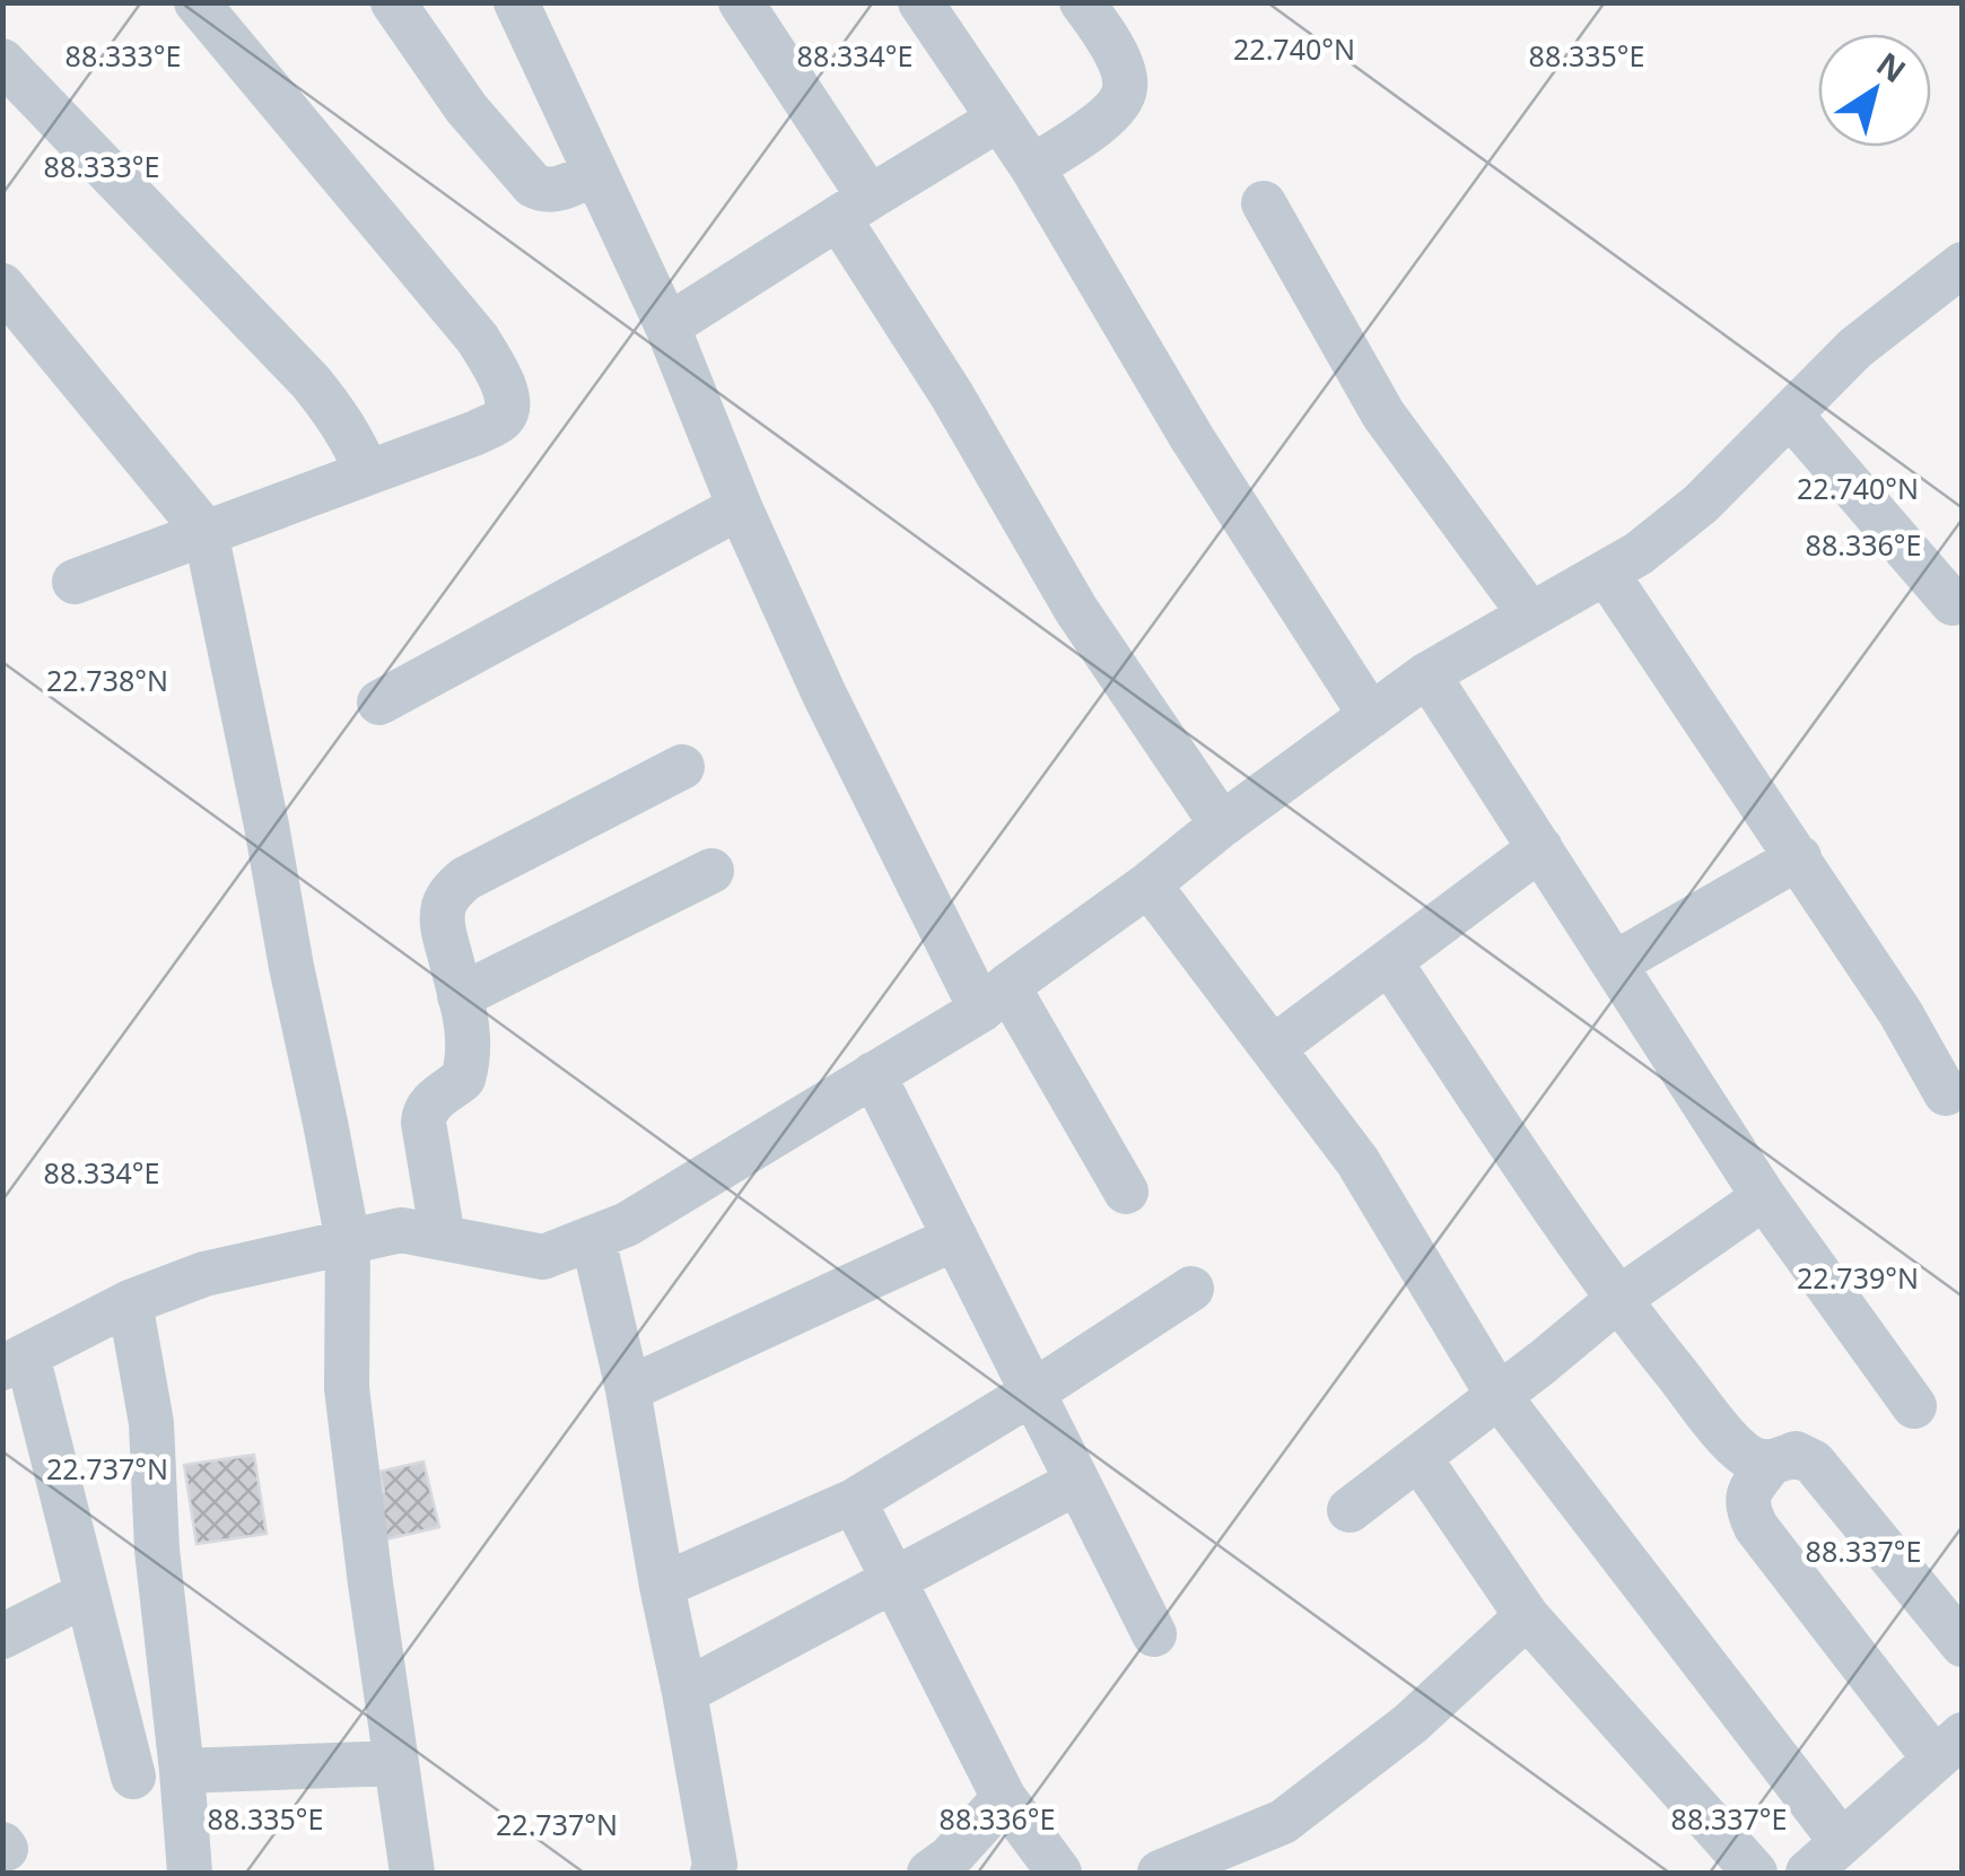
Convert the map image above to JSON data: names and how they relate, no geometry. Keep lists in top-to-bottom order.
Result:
{
  "north": "top right",
  "coordinates": [
    "22.740°N",
    "88.333°E",
    "88.334°E",
    "88.335°E",
    "88.336°E",
    "22.738°N",
    "22.739°N",
    "22.737°N",
    "88.337°E"
  ]
}
